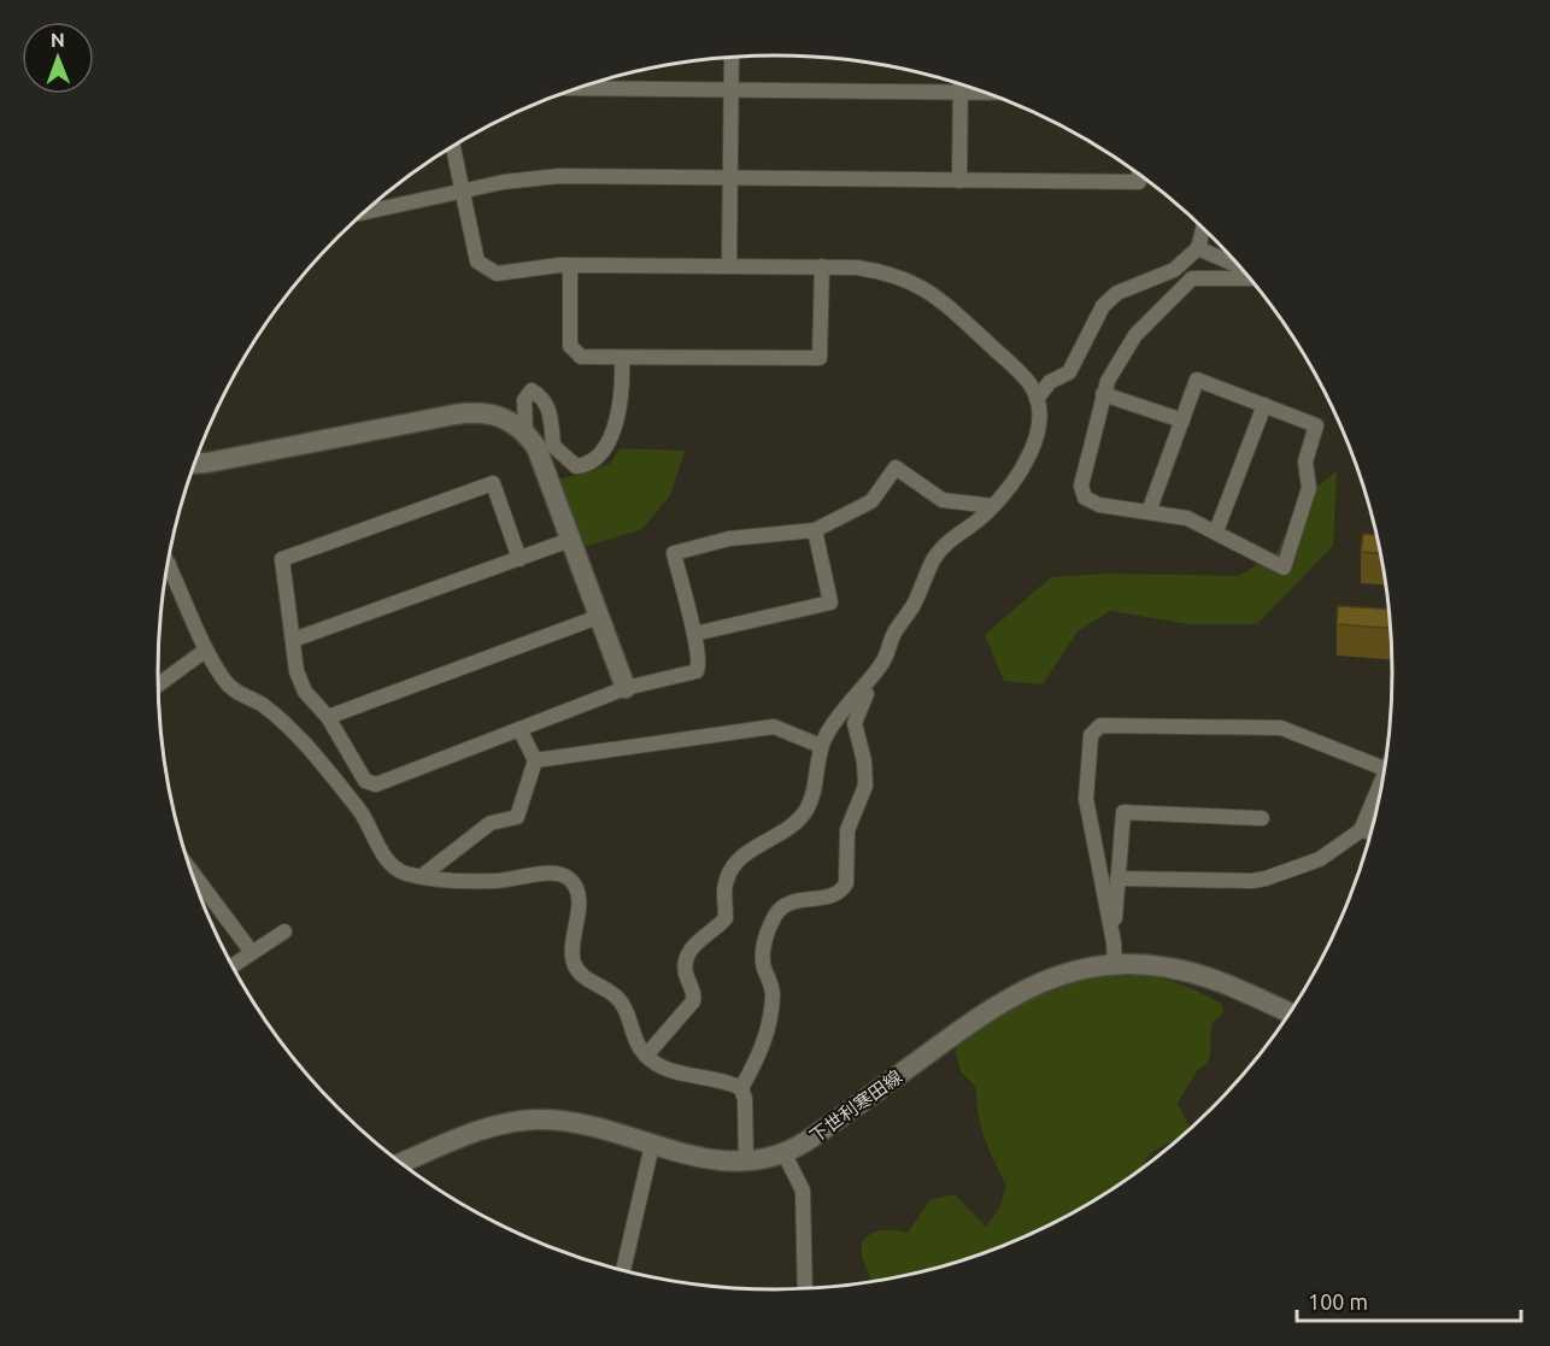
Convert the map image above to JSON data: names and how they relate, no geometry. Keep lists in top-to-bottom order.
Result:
{
  "streets": {
    "main road": ["下世利寒田線"]
  },
  "scale_bar": "100 m",
  "north": "top"
}
